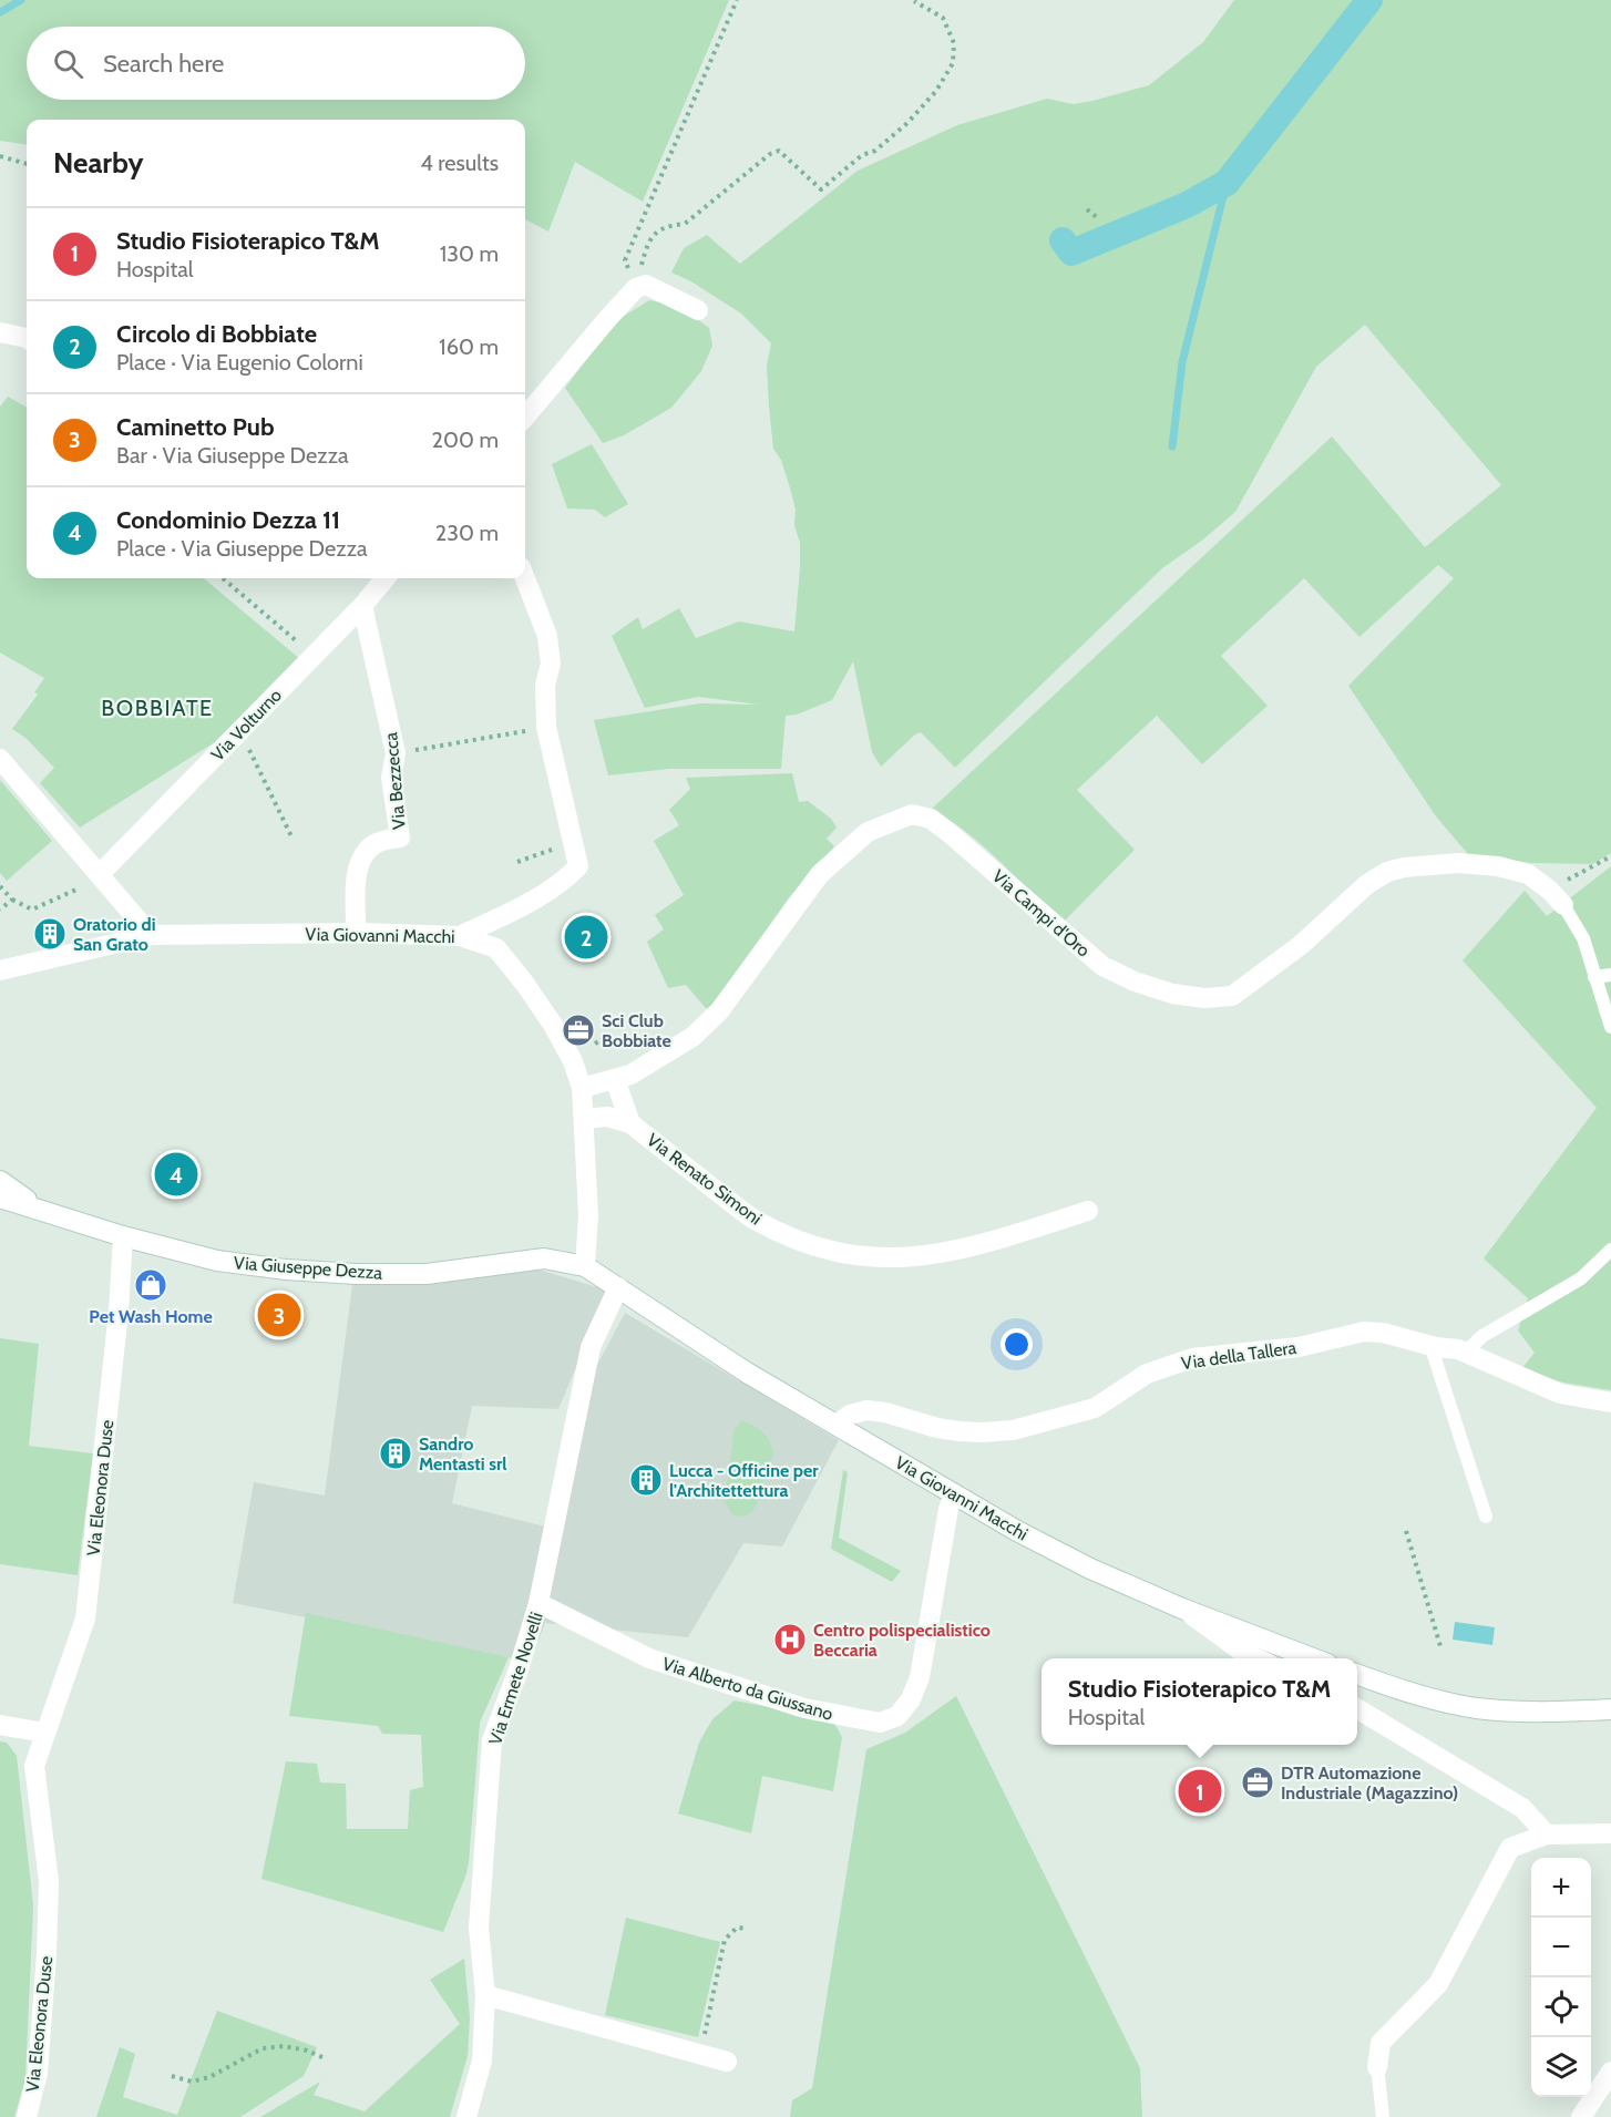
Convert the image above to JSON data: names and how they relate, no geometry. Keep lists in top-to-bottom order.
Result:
{
  "streets": {
    "street": [
      "Via Volturno",
      "Via Bezzecca",
      "Via Campi d'Oro",
      "Via Giovanni Macchi",
      "Via Renato Simoni",
      "Via Giuseppe Dezza",
      "Via della Tallera",
      "Via Eleonora Duse",
      "Via Ermete Novelli",
      "Via Alberto da Giussano"
    ]
  },
  "crossings": [
    ["Via Volturno", "Via Bezzecca"],
    ["Via Bezzecca", "Via Giovanni Macchi"],
    ["Via Campi d'Oro", "Via Giovanni Macchi"],
    ["Via Campi d'Oro", "Via Renato Simoni"],
    ["Via Giovanni Macchi", "Via Renato Simoni"],
    ["Via Giovanni Macchi", "Via Giuseppe Dezza"],
    ["Via Giovanni Macchi", "Via della Tallera"],
    ["Via Giovanni Macchi", "Via Ermete Novelli"],
    ["Via Giovanni Macchi", "Via Alberto da Giussano"],
    ["Via Giuseppe Dezza", "Via Eleonora Duse"],
    ["Via Giuseppe Dezza", "Via Ermete Novelli"],
    ["Via Ermete Novelli", "Via Alberto da Giussano"]
  ],
  "districts": ["BOBBIATE"],
  "places": {
    "building": ["Oratorio di San Grato", "Sandro Mentasti srl", "Lucca - Officine per l'Architettettura"],
    "office": ["Sci Club Bobbiate", "DTR Automazione Industriale (Magazzino)"],
    "shop": ["Pet Wash Home"],
    "hospital": ["Centro polispecialistico Beccaria"]
  },
  "page": {
    "search": "Search here",
    "heading": ["Nearby", "4 results"],
    "list": [
      {
        "mark": "1",
        "name": "Studio Fisioterapico T&M",
        "note": "Hospital",
        "value": "130 m"
      },
      {
        "mark": "2",
        "name": "Circolo di Bobbiate",
        "note": "Place · Via Eugenio Colorni",
        "value": "160 m"
      },
      {
        "mark": "3",
        "name": "Caminetto Pub",
        "note": "Bar · Via Giuseppe Dezza",
        "value": "200 m"
      },
      {
        "mark": "4",
        "name": "Condominio Dezza 11",
        "note": "Place · Via Giuseppe Dezza",
        "value": "230 m"
      }
    ],
    "pins": [
      "2",
      "4",
      "3",
      "1"
    ],
    "popup": ["Studio Fisioterapico T&M", "Hospital"],
    "map_buttons": ["+", "−"]
  }
}
